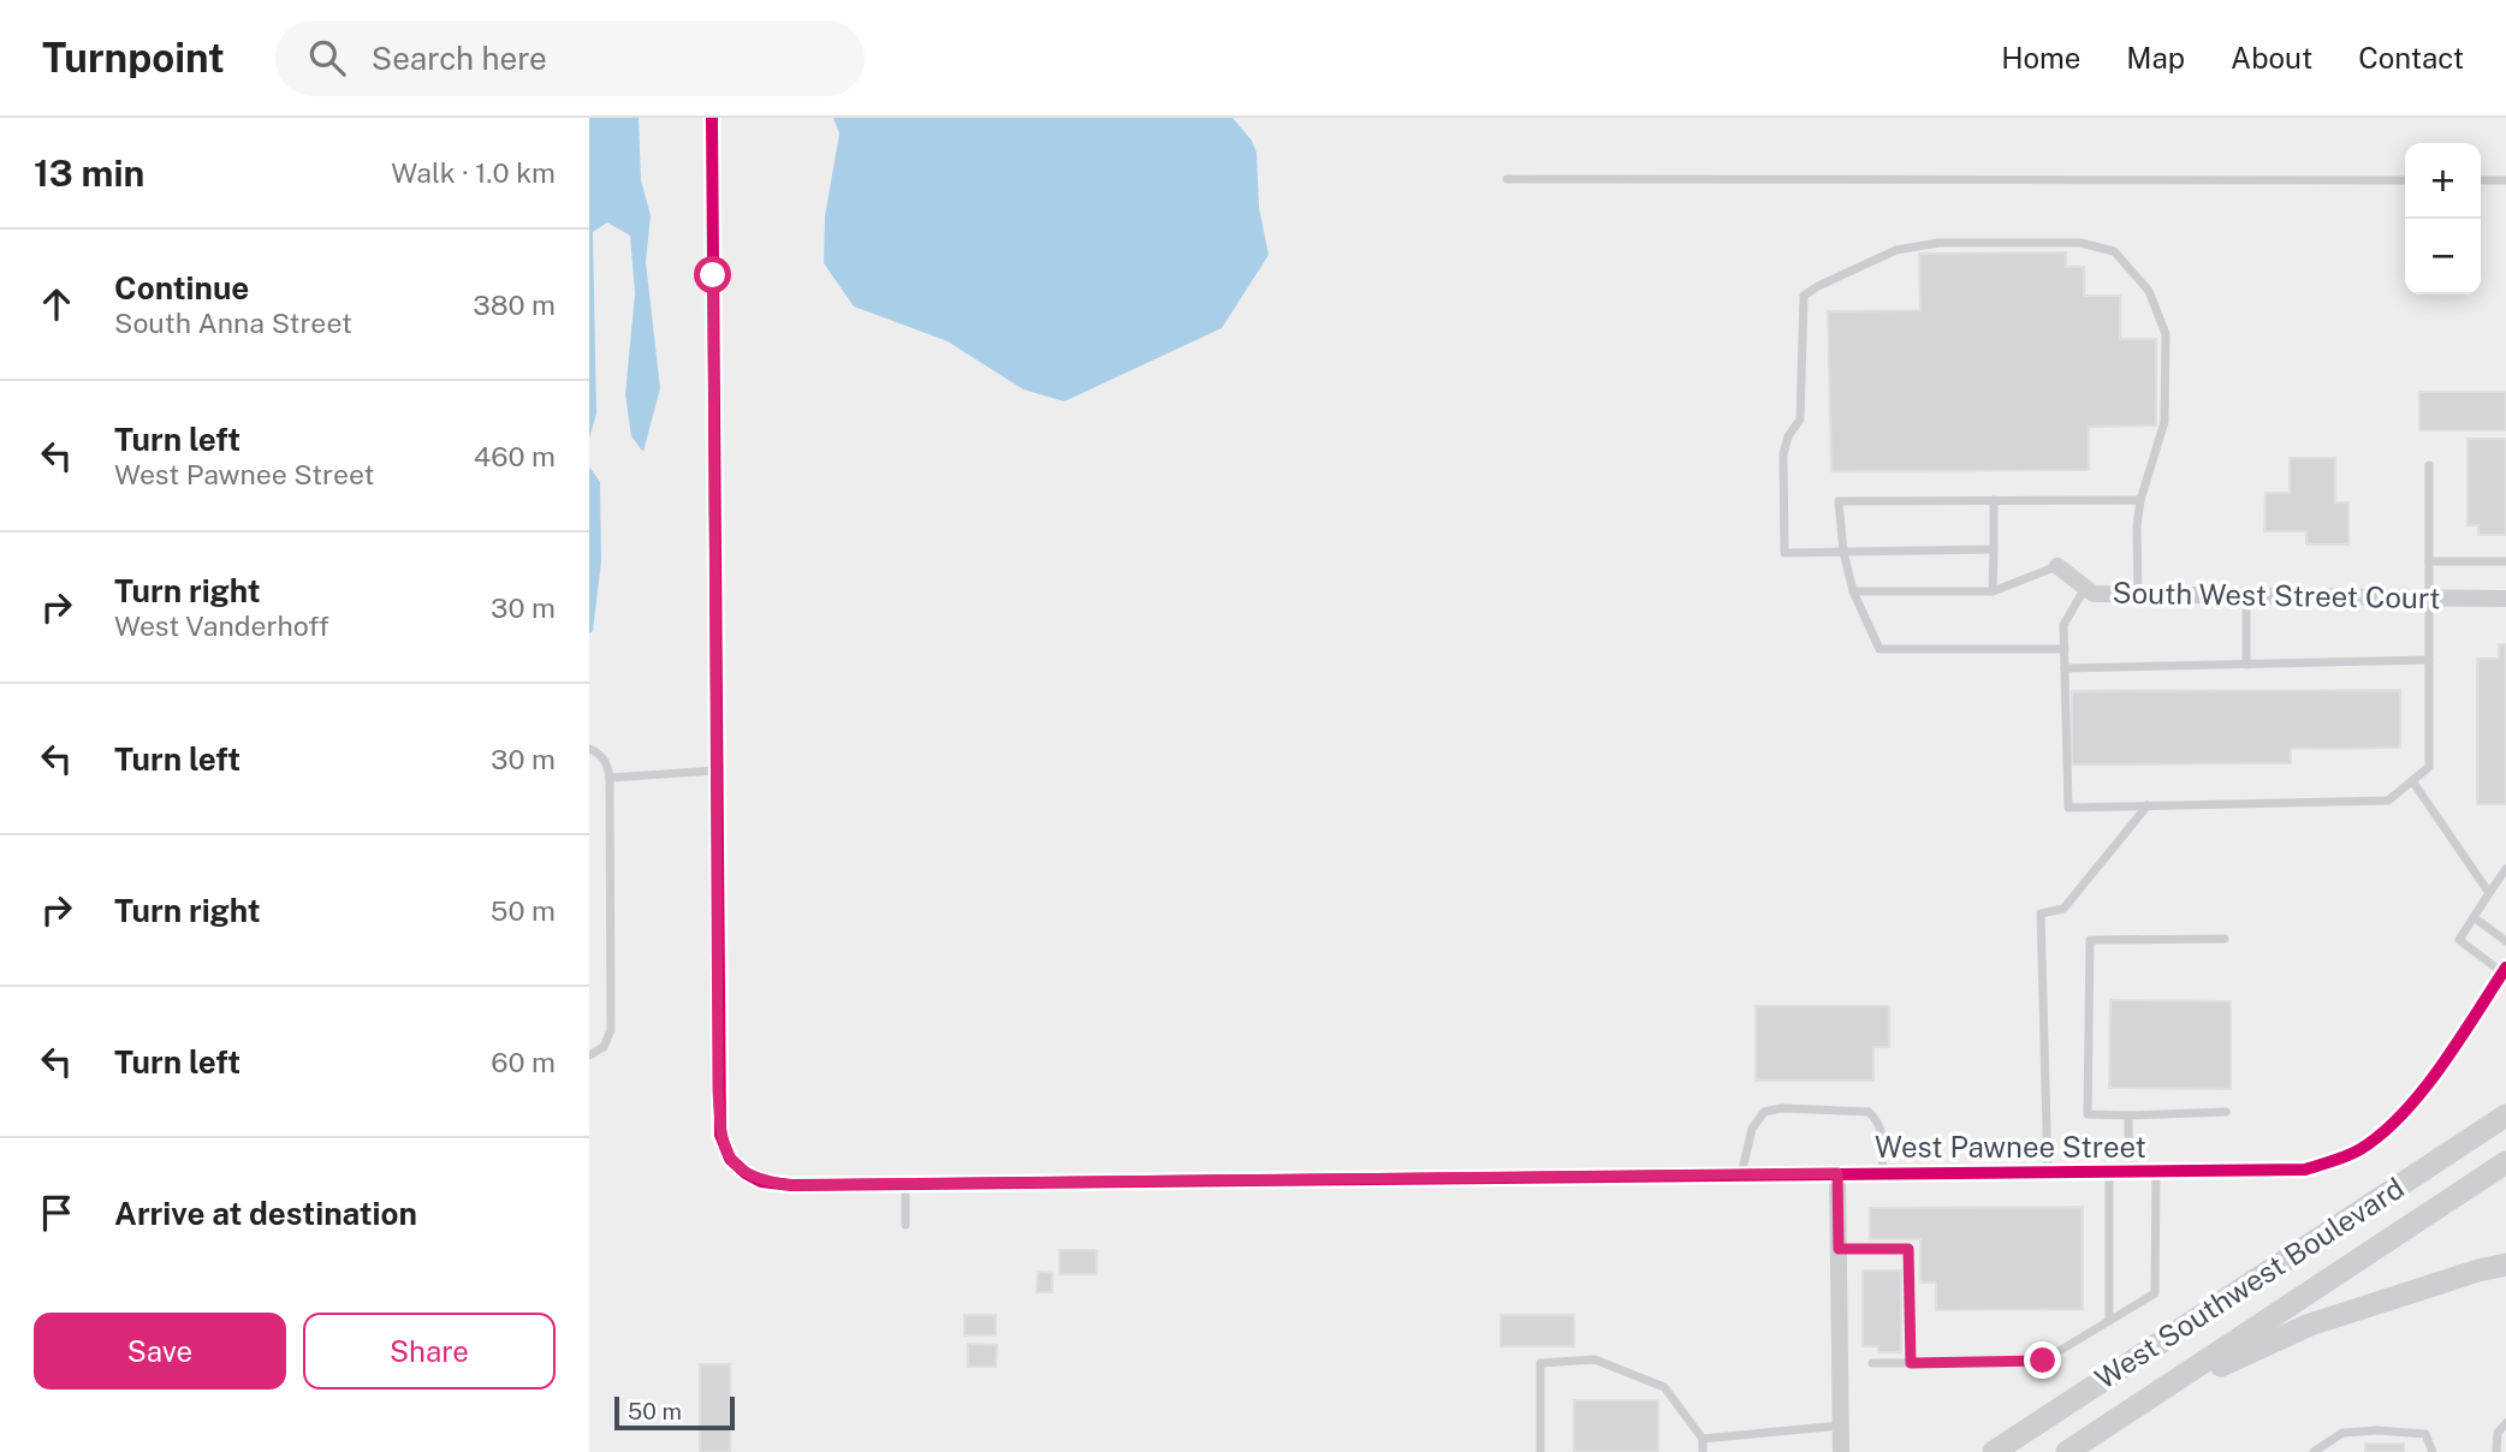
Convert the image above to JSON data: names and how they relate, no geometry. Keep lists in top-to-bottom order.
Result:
{
  "streets": {
    "main road": ["West Southwest Boulevard"],
    "street": ["South West Street Court", "West Pawnee Street"]
  },
  "scale_bar": "50 m",
  "page": {
    "header": "Turnpoint",
    "search": "Search here",
    "nav": [
      "Home",
      "Map",
      "About",
      "Contact"
    ],
    "heading": ["13 min", "Walk · 1.0 km"],
    "map_buttons": ["+", "−"],
    "list": [
      ["Continue", "South Anna Street", "380 m"],
      ["Turn left", "West Pawnee Street", "460 m"],
      ["Turn right", "West Vanderhoff", "30 m"],
      ["Turn left", "30 m"],
      ["Turn right", "50 m"],
      ["Turn left", "60 m"],
      "Arrive at destination"
    ],
    "buttons": ["Save", "Share"],
    "scale": "50 m"
  }
}
